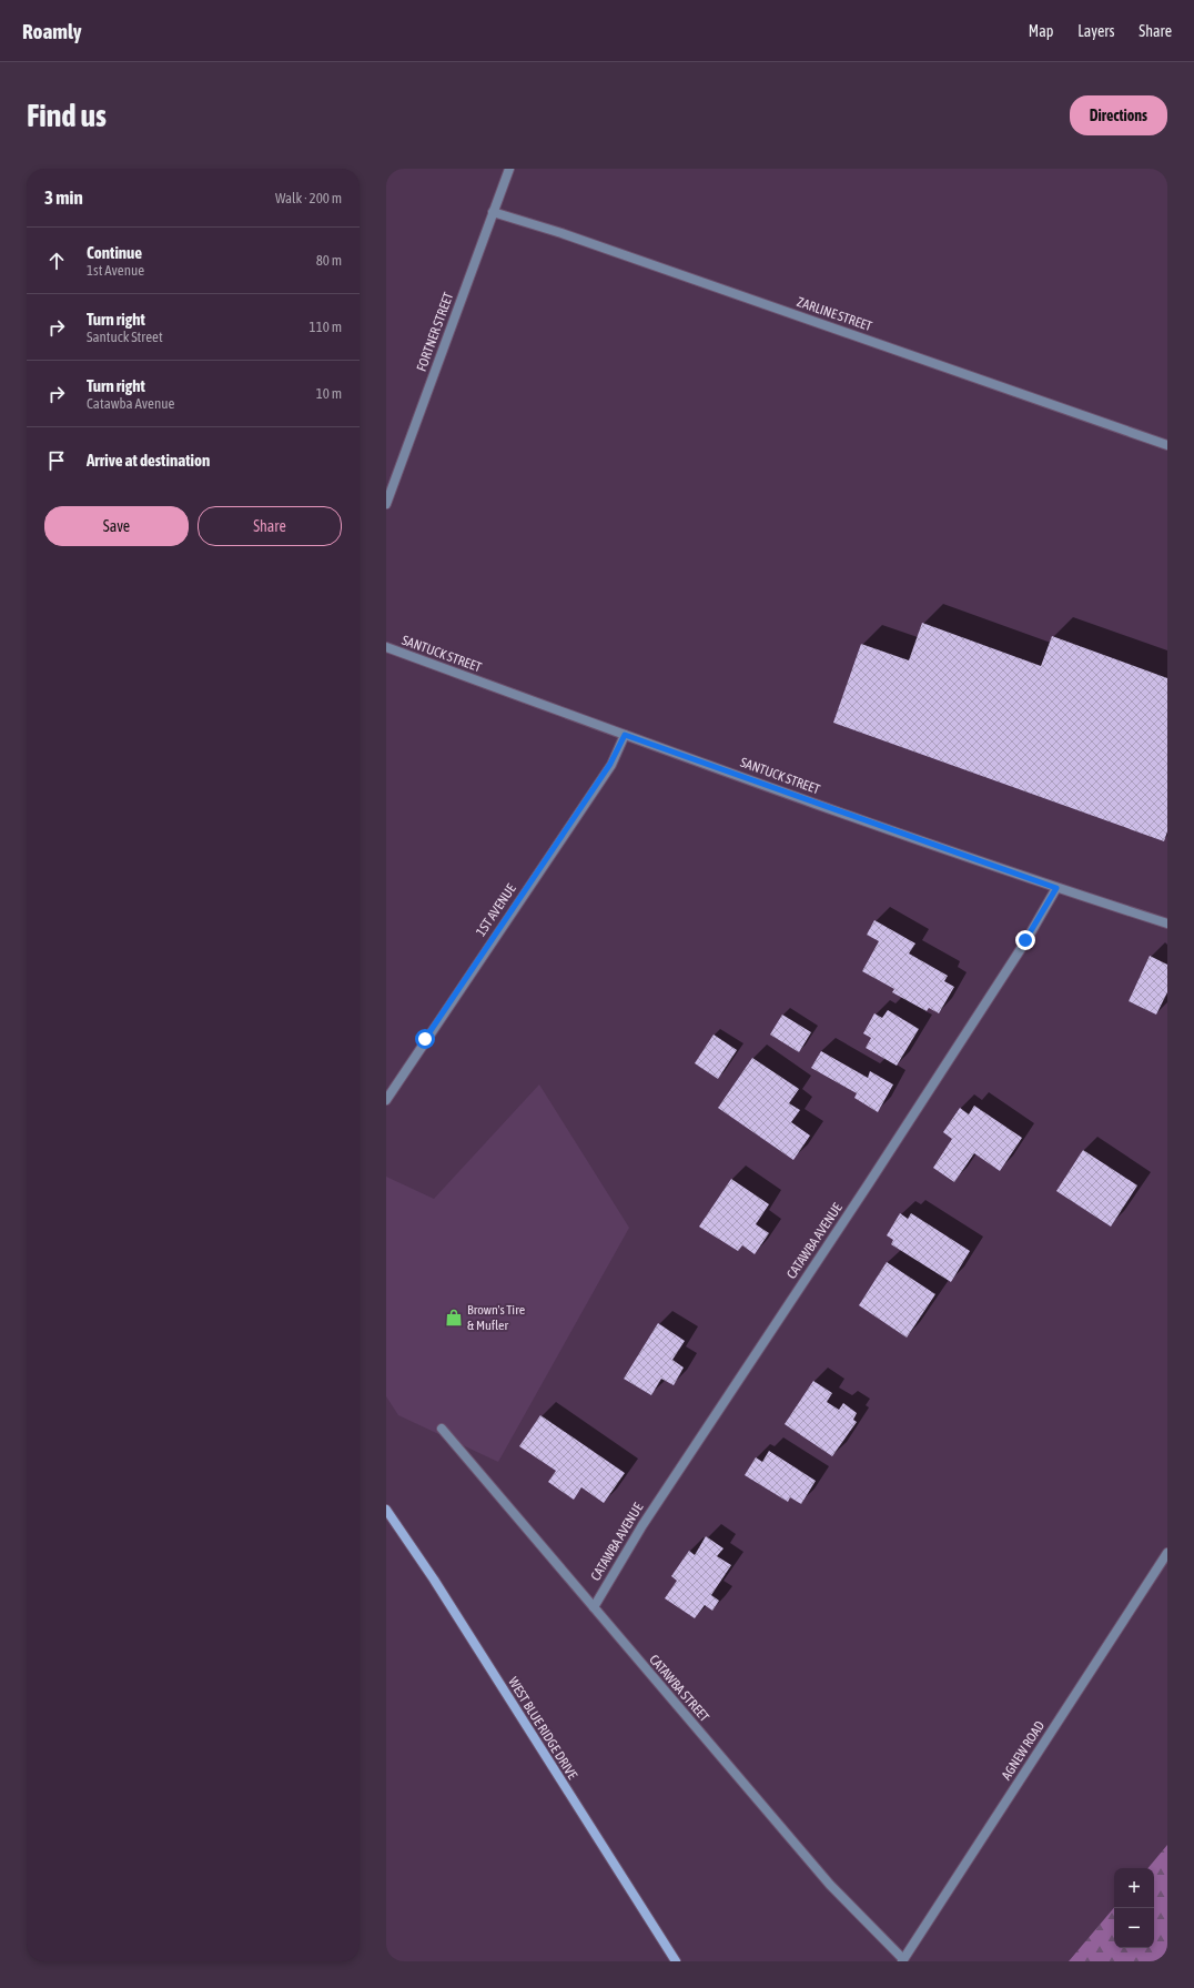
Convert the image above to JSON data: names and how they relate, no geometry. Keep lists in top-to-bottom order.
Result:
{
  "streets": {
    "main road": ["WEST BLUE RIDGE DRIVE"],
    "street": [
      "ZARLINE STREET",
      "FORTNER STREET",
      "SANTUCK STREET",
      "1ST AVENUE",
      "CATAWBA AVENUE",
      "CATAWBA STREET",
      "AGNEW ROAD"
    ]
  },
  "crossings": [
    ["ZARLINE STREET", "FORTNER STREET"],
    ["SANTUCK STREET", "1ST AVENUE"],
    ["SANTUCK STREET", "CATAWBA AVENUE"],
    ["CATAWBA AVENUE", "CATAWBA STREET"],
    ["CATAWBA STREET", "AGNEW ROAD"]
  ],
  "places": {
    "shop": ["Brown's Tire & Mufler"]
  },
  "page": {
    "header": "Roamly",
    "nav": ["Map", "Layers", "Share"],
    "buttons": [
      "Directions",
      ["Save", "Share"]
    ],
    "title": "Find us",
    "heading": ["3 min", "Walk · 200 m"],
    "list": [
      ["Continue", "1st Avenue", "80 m"],
      ["Turn right", "Santuck Street", "110 m"],
      ["Turn right", "Catawba Avenue", "10 m"],
      "Arrive at destination"
    ],
    "map_buttons": ["+", "−"]
  }
}
